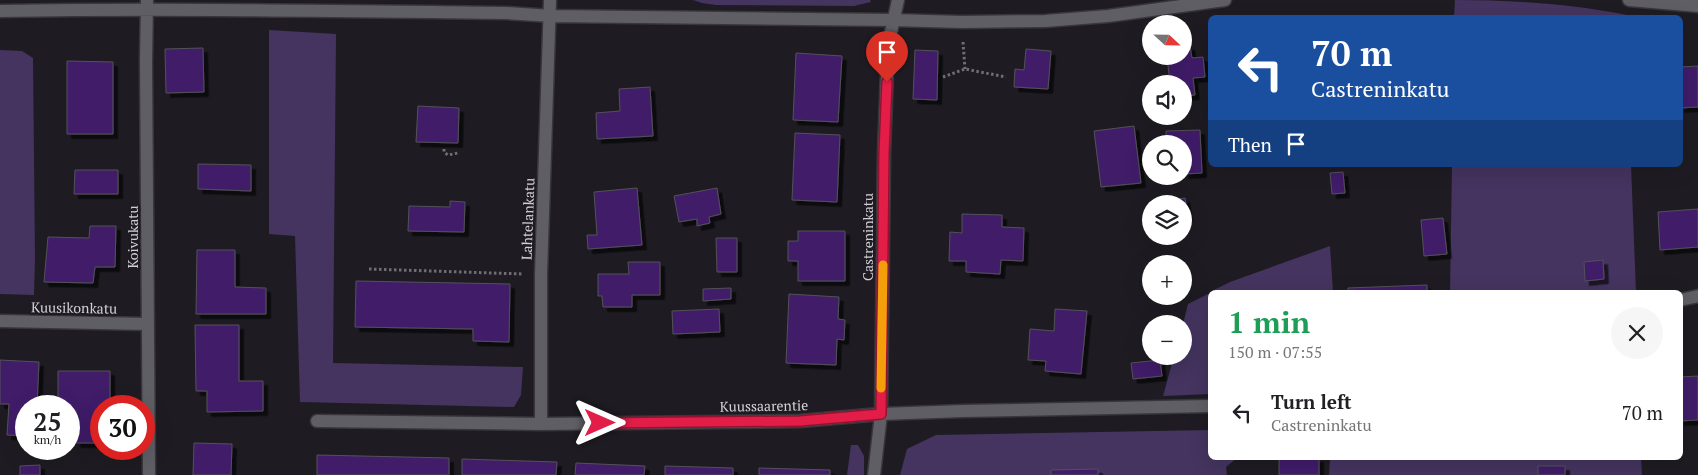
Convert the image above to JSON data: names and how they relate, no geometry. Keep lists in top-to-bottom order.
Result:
{
  "streets": {
    "street": [
      "Lahtelankatu",
      "Koivukatu",
      "Castreninkatu",
      "Kuusikonkatu",
      "Kuussaarentie"
    ]
  },
  "crossings": [
    ["Lahtelankatu", "Kuussaarentie"],
    ["Koivukatu", "Kuusikonkatu"],
    ["Castreninkatu", "Kuussaarentie"]
  ],
  "north": "right",
  "page": {
    "map_buttons": ["+", "−"],
    "turn": ["70 m", "Castreninkatu"],
    "then": "Then",
    "heading": ["1 min", "150 m · 07:55"],
    "list": [
      {
        "name": "Turn left",
        "note": "Castreninkatu",
        "value": "70 m"
      }
    ],
    "speed": "25 km/h",
    "limit": "30"
  }
}
